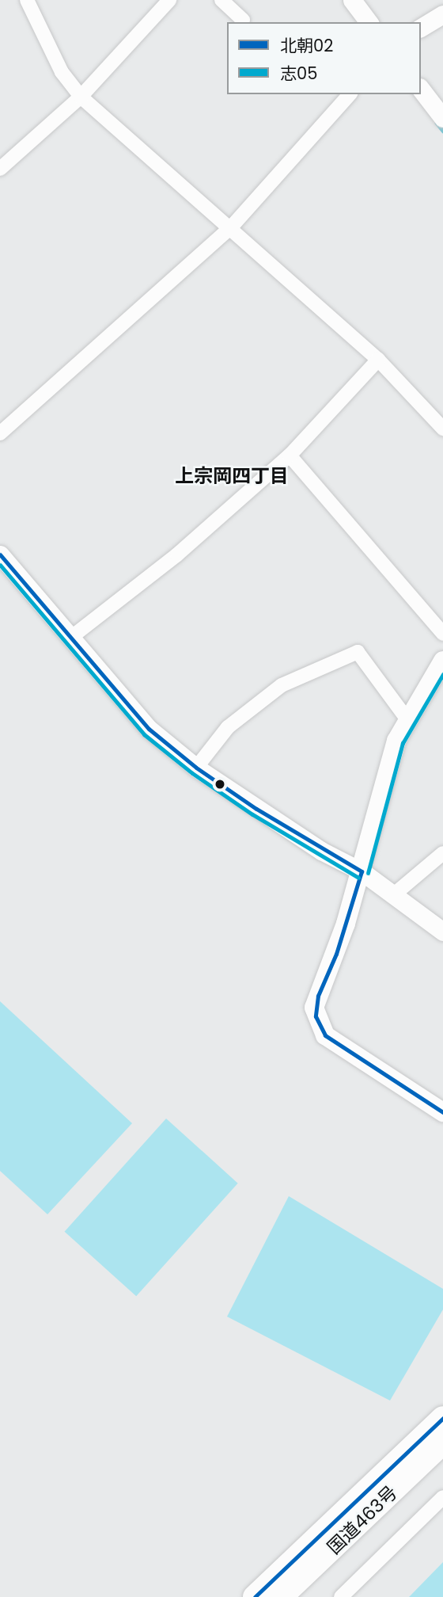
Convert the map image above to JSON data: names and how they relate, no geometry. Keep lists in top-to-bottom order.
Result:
{
  "streets": {
    "highway": ["国道463号"]
  },
  "districts": ["上宗岡四丁目"],
  "lines": ["transit line 北朝02", "transit line 志05"],
  "legend": ["北朝02", "志05"]
}
